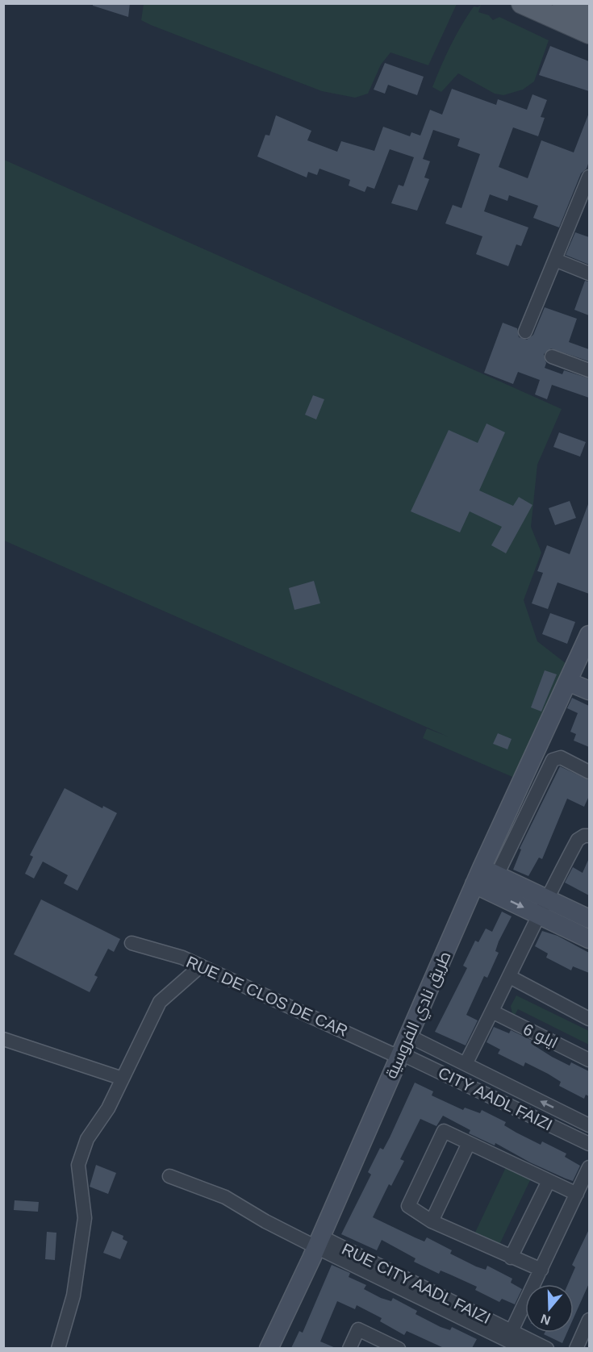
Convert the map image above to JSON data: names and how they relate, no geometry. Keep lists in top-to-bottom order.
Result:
{
  "streets": {
    "main road": ["طريق نادي الفروسية"],
    "street": [
      "RUE DE CLOS DE CAR",
      "ايلو 6",
      "CITY AADL FAIZI",
      "RUE CITY AADL FAIZI"
    ]
  },
  "crossings": [
    ["RUE DE CLOS DE CAR", "طريق نادي الفروسية"],
    ["RUE DE CLOS DE CAR", "CITY AADL FAIZI"],
    ["طريق نادي الفروسية", "CITY AADL FAIZI"],
    ["طريق نادي الفروسية", "RUE CITY AADL FAIZI"]
  ],
  "north": "bottom"
}
